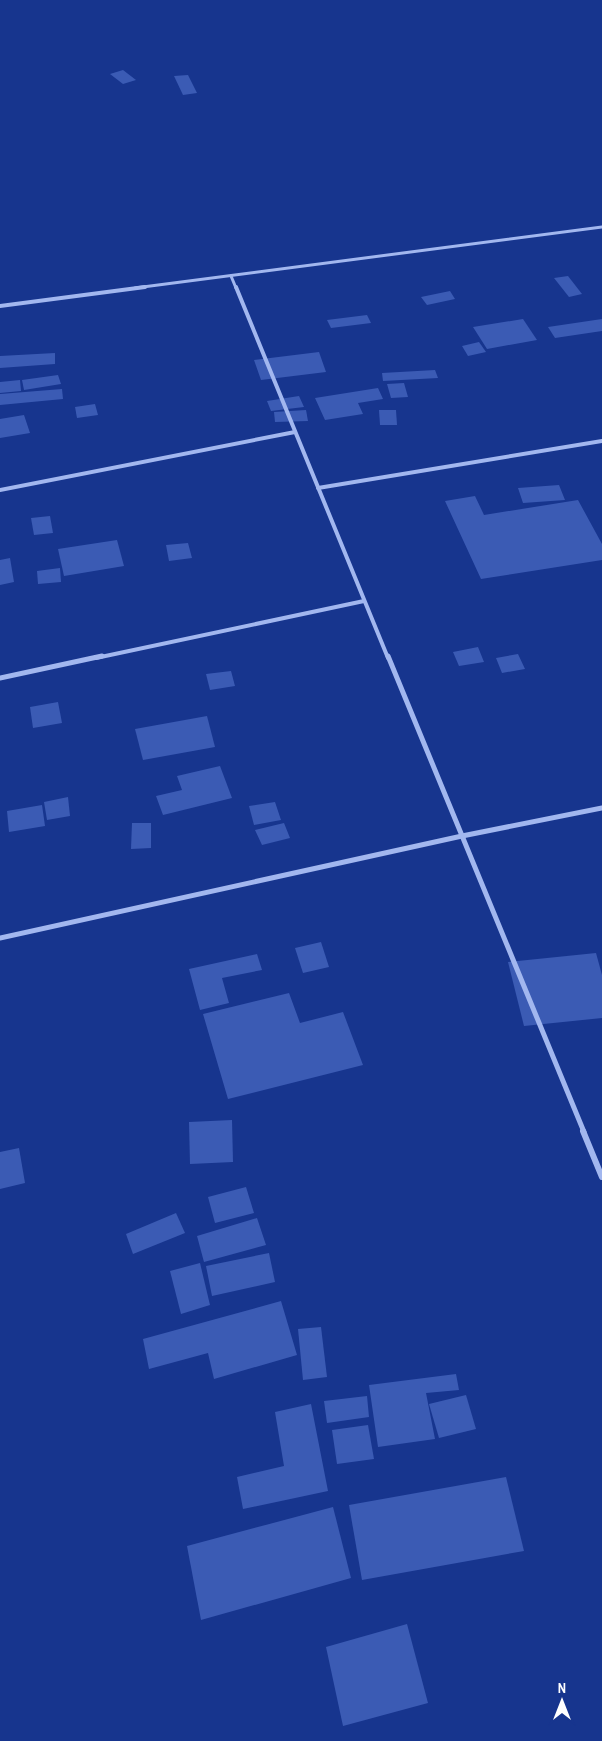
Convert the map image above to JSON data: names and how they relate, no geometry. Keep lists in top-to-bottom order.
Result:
{
  "north": "top"
}
